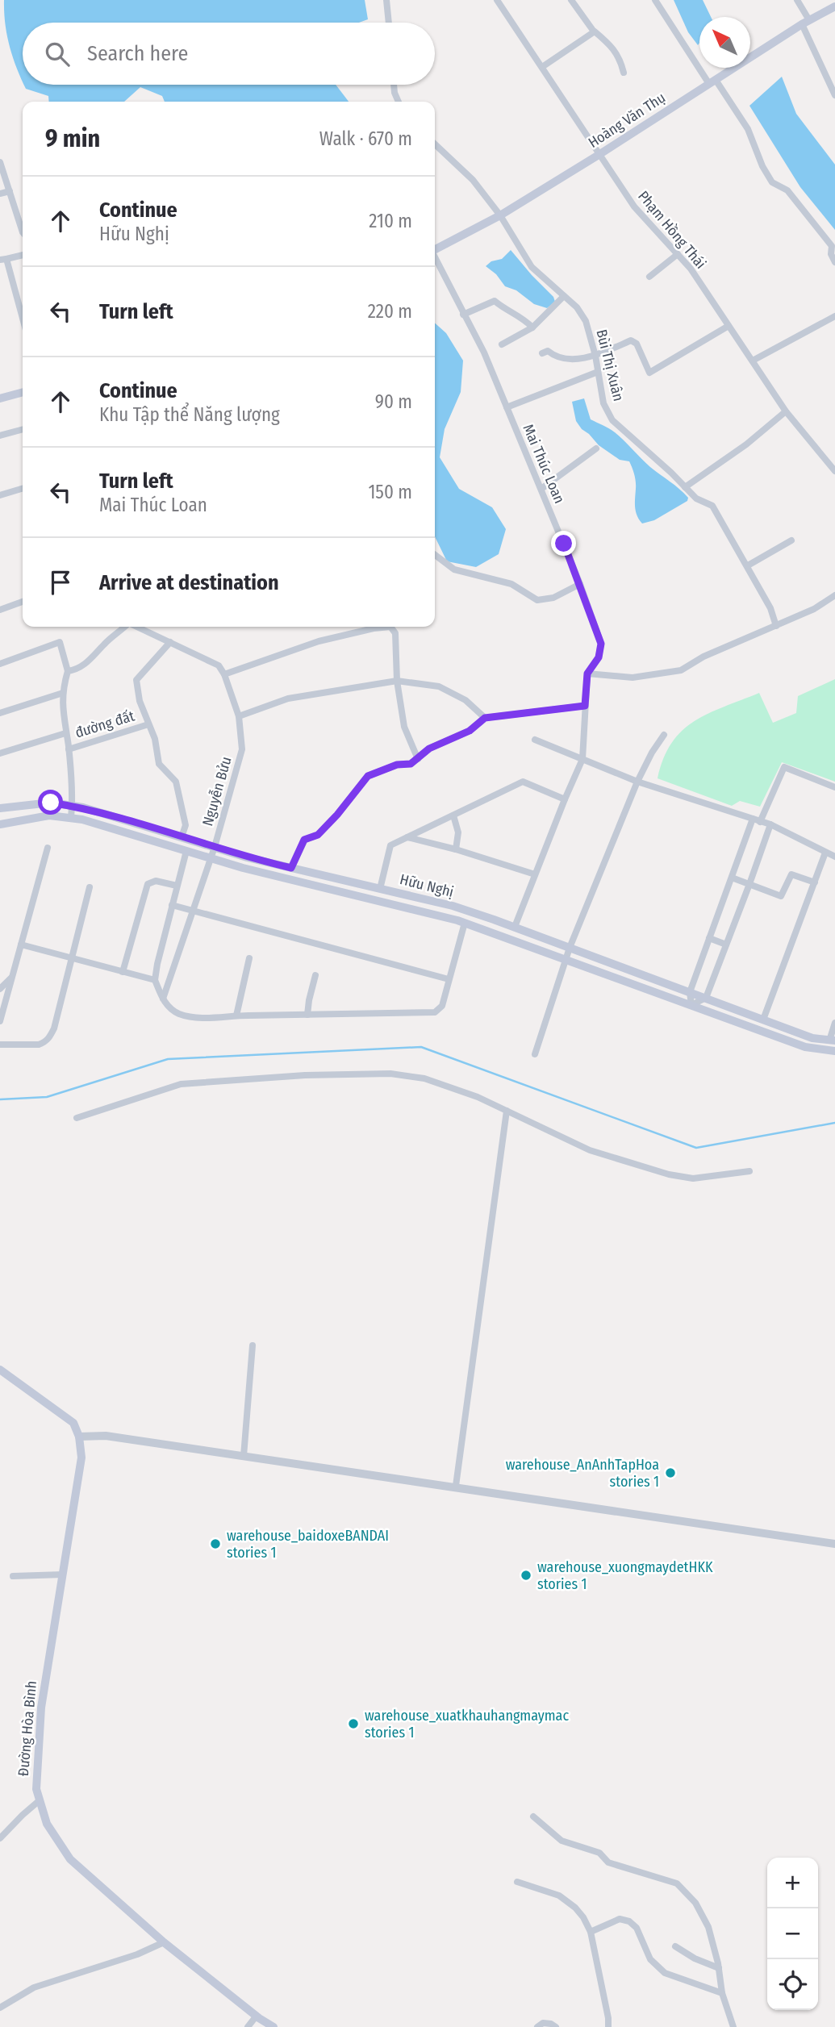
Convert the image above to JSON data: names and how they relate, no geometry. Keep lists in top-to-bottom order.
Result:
{
  "streets": {
    "main road": ["Hoàng Văn Thụ", "Hữu Nghị", "Đường Hòa Bình"],
    "street": [
      "Phạm Hồng Thái",
      "Bùi Thị Xuân",
      "Mai Thúc Loan",
      "đường đất",
      "Nguyễn Bửu"
    ]
  },
  "crossings": [
    ["Hoàng Văn Thụ", "Phạm Hồng Thái"],
    ["Hoàng Văn Thụ", "Bùi Thị Xuân"],
    ["Nguyễn Bửu", "Hữu Nghị"]
  ],
  "places": [
    "warehouse_AnAnhTapHoa stories 1",
    "warehouse_baidoxeBANDAI stories 1",
    "warehouse_xuongmaydetHKK stories 1",
    "warehouse_xuatkhauhangmaymac stories 1"
  ],
  "north": "top left",
  "page": {
    "search": "Search here",
    "heading": ["9 min", "Walk · 670 m"],
    "list": [
      ["Continue", "Hữu Nghị", "210 m"],
      ["Turn left", "220 m"],
      ["Continue", "Khu Tập thể Năng lượng", "90 m"],
      ["Turn left", "Mai Thúc Loan", "150 m"],
      "Arrive at destination"
    ],
    "map_buttons": ["+", "−"]
  }
}
